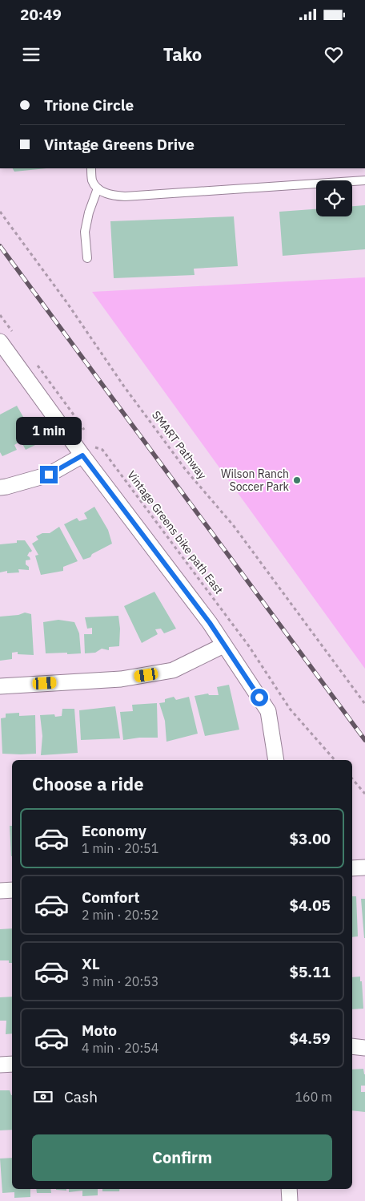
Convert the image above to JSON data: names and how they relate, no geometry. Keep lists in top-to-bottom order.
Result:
{
  "streets": {
    "path": ["SMART Pathway", "Vintage Greens bike path East"]
  },
  "places": ["Wilson Ranch Soccer Park"],
  "page": {
    "status": "20:49",
    "header": "Tako",
    "banner": ["Trione Circle", "Vintage Greens Drive"],
    "bubble": "1 min",
    "heading": "Choose a ride",
    "list": [
      {
        "name": "Economy",
        "note": "1 min · 20:51",
        "value": "$3.00"
      },
      {
        "name": "Comfort",
        "note": "2 min · 20:52",
        "value": "$4.05"
      },
      {
        "name": "XL",
        "note": "3 min · 20:53",
        "value": "$5.11"
      },
      {
        "name": "Moto",
        "note": "4 min · 20:54",
        "value": "$4.59"
      }
    ],
    "pay": ["Cash", "160 m"],
    "buttons": "Confirm"
  }
}
